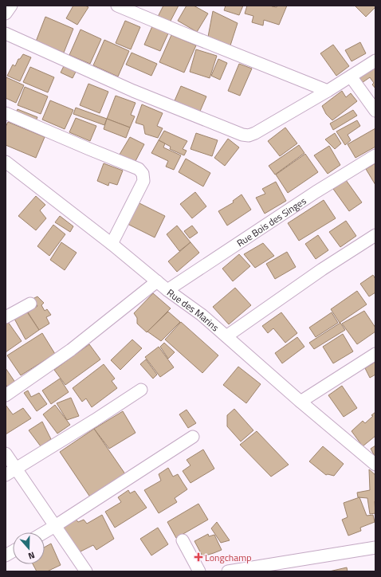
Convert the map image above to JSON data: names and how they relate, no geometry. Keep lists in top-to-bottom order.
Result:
{
  "streets": {
    "street": ["Rue Bois des Singes", "Rue des Marins"]
  },
  "crossings": [
    ["Rue Bois des Singes", "Rue des Marins"]
  ],
  "places": {
    "health": ["Longchamp"]
  },
  "north": "bottom"
}
